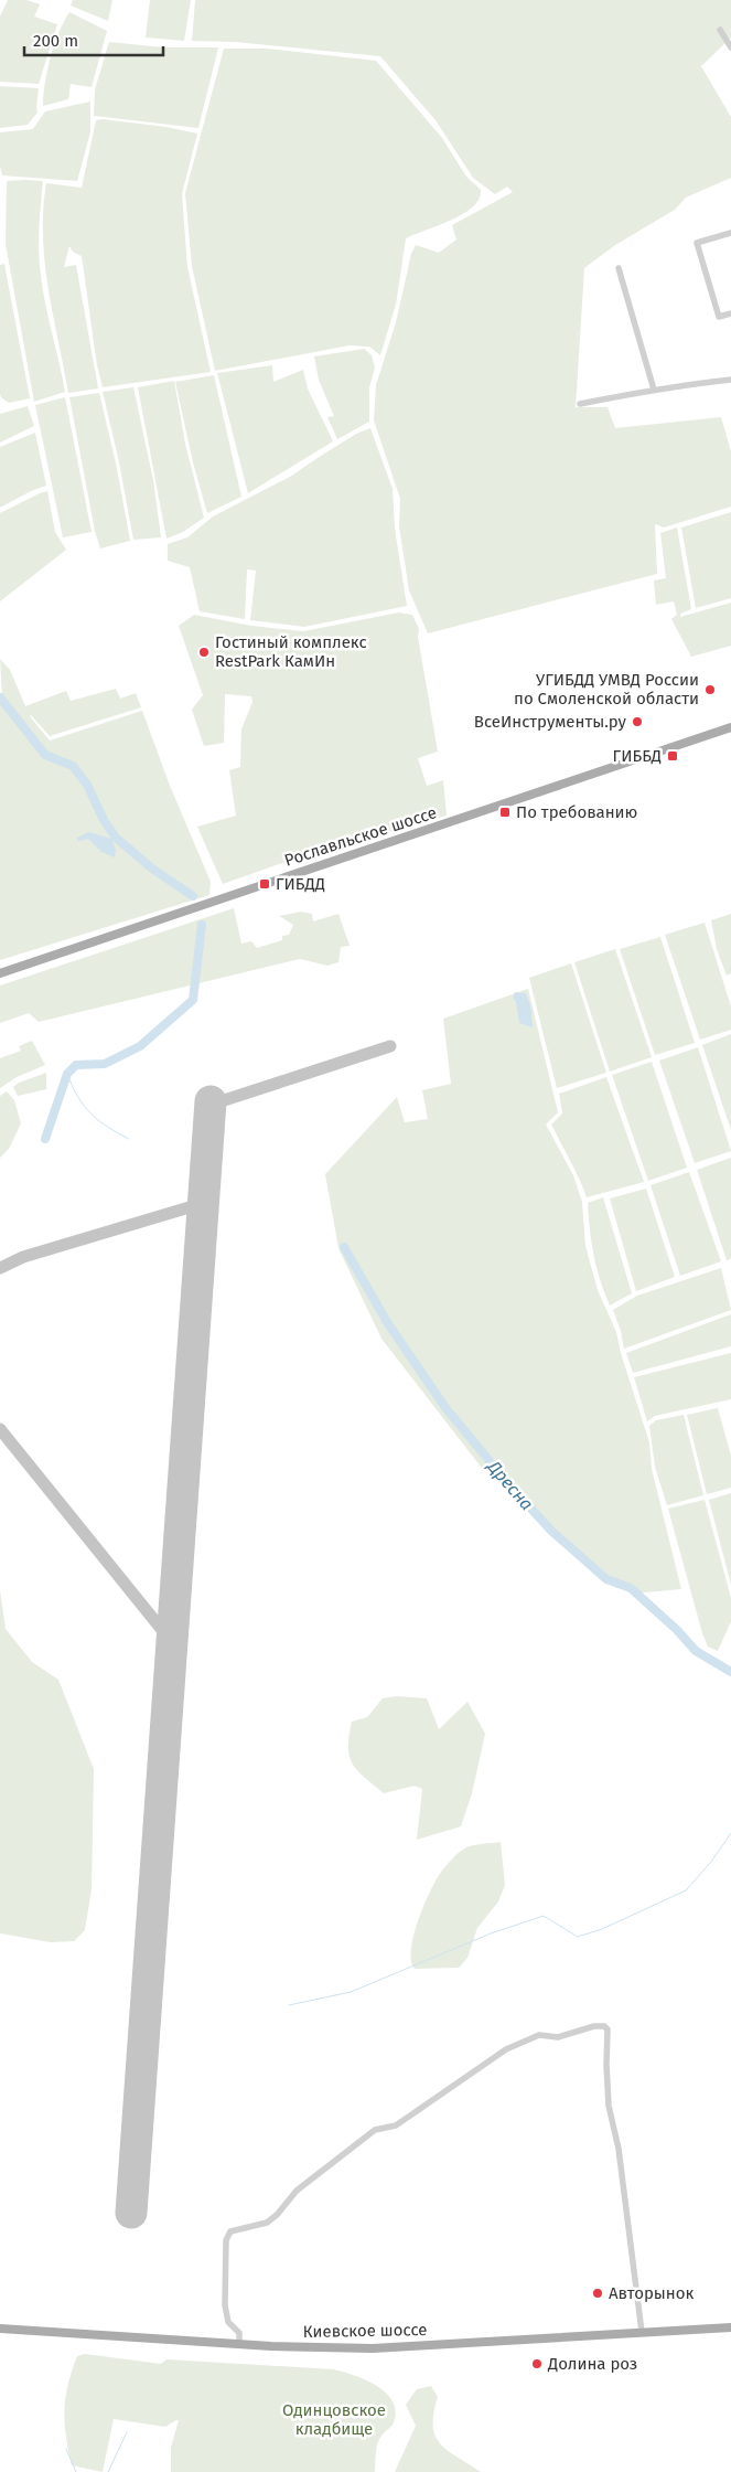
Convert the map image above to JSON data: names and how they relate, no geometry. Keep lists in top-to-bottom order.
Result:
{
  "streets": {
    "main road": ["Рославльское шоссе", "Киевское шоссе"]
  },
  "water": ["Дресна"],
  "parks": ["Одинцовское кладбище"],
  "places": {
    "other": [
      "Гостиный комплекс RestPark КамИн",
      "УГИБДД УМВД России по Смоленской области",
      "ВсеИнструменты.ру",
      "Авторынок",
      "Долина роз"
    ],
    "transit": ["ГИББД", "По требованию", "ГИБДД"]
  },
  "scale_bar": "200 m"
}
